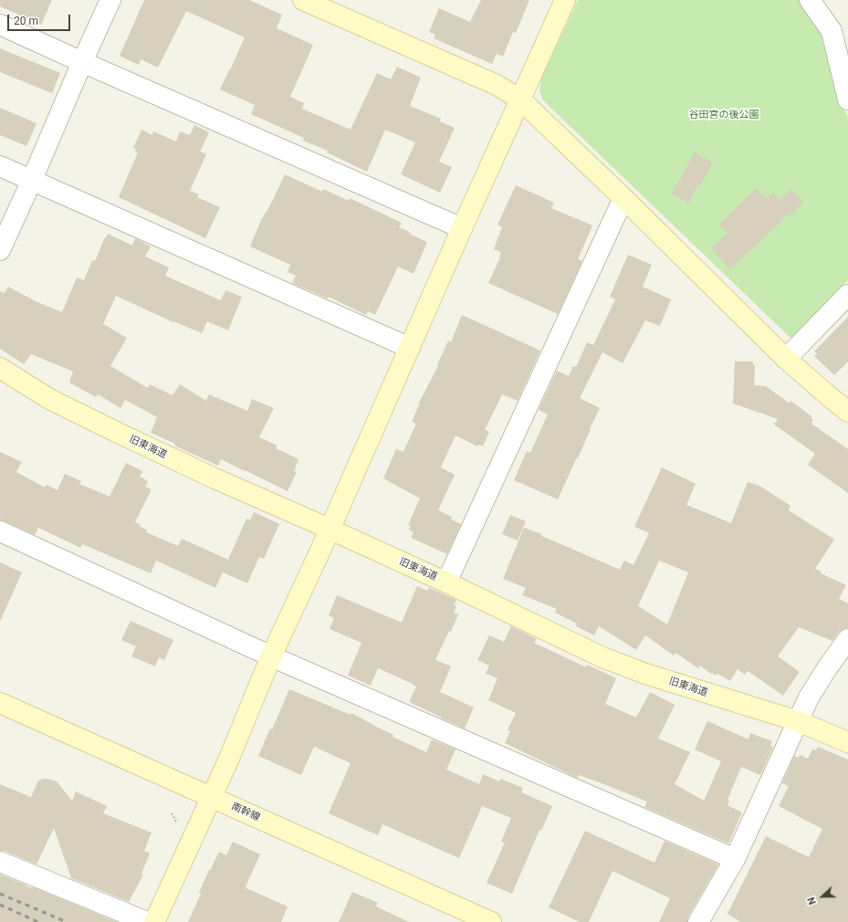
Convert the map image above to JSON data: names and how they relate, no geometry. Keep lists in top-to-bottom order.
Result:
{
  "streets": {
    "street": ["旧東海道", "南幹線"]
  },
  "parks": ["谷田宮の後公園"],
  "scale_bar": "20 m",
  "north": "left"
}
